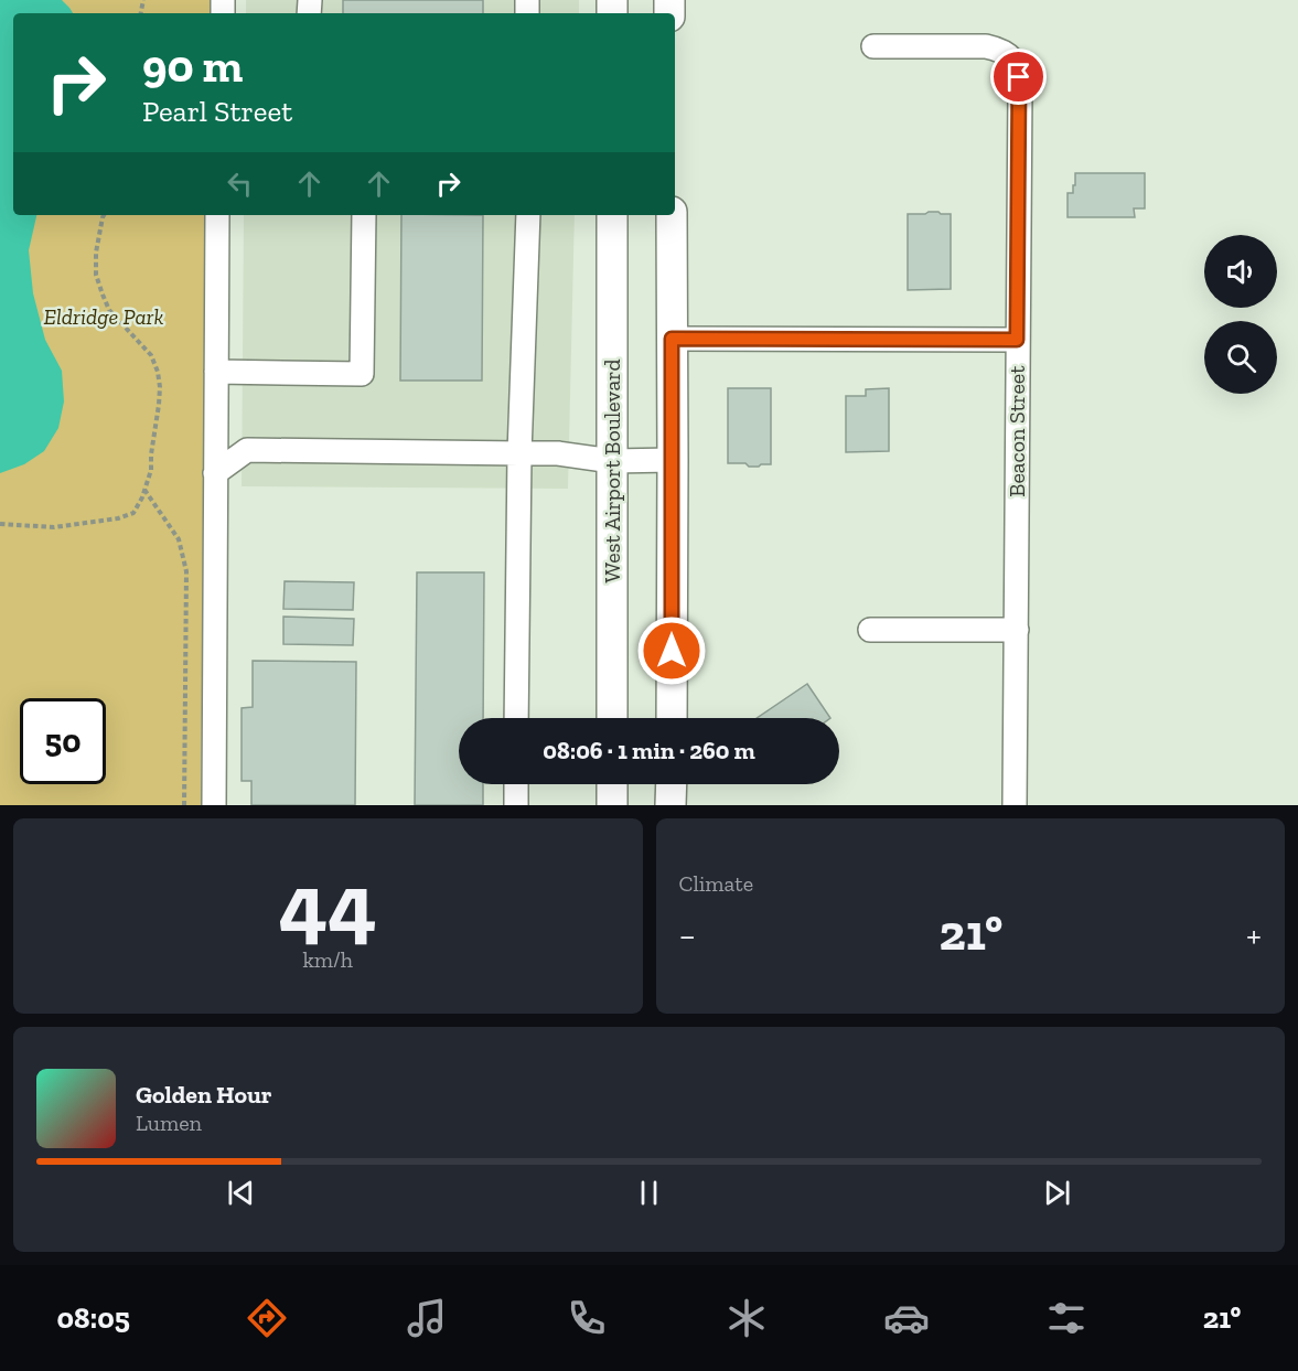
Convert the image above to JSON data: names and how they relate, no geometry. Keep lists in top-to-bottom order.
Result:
{
  "streets": {
    "main road": ["West Airport Boulevard"],
    "street": ["Beacon Street"]
  },
  "parks": ["Eldridge Park"],
  "page": {
    "turn": ["90 m", "Pearl Street"],
    "limit": "50",
    "trip": "08:06 · 1 min · 260 m",
    "tile": [
      ["44", "km/h"],
      "Climate"
    ],
    "heat": ["−", "21°", "+"],
    "song": ["Golden Hour", "Lumen"],
    "tabs": ["08:05", "21°"]
  }
}
